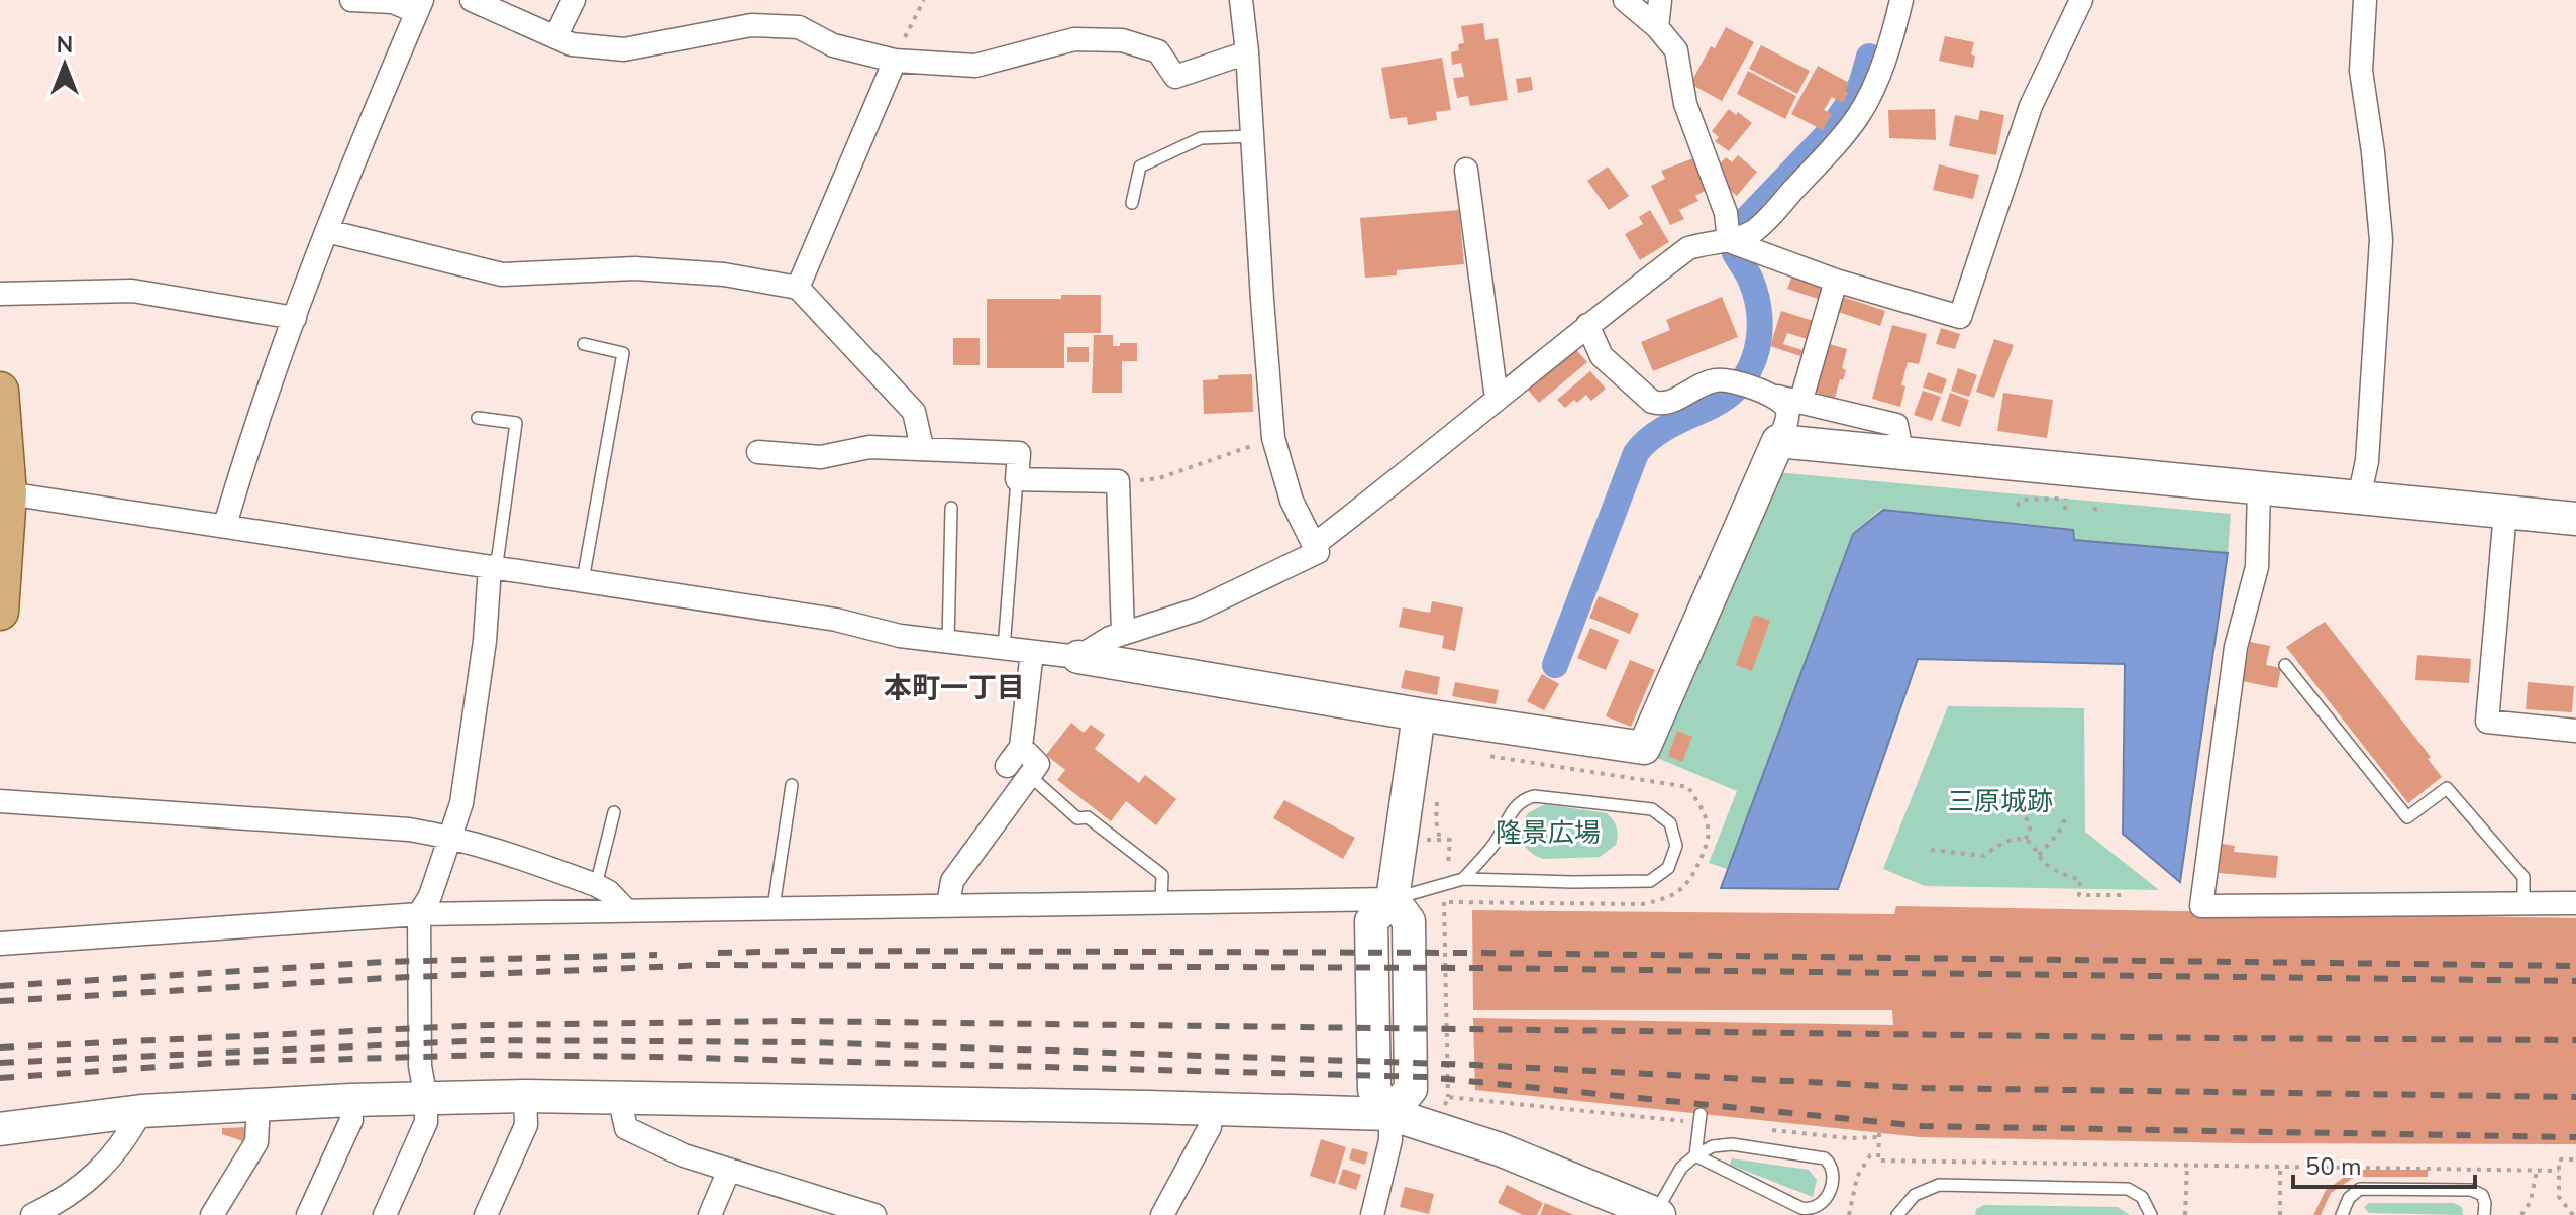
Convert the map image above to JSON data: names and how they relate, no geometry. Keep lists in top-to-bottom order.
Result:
{
  "districts": ["本町一丁目"],
  "parks": ["三原城跡", "隆景広場"],
  "scale_bar": "50 m",
  "north": "top"
}
